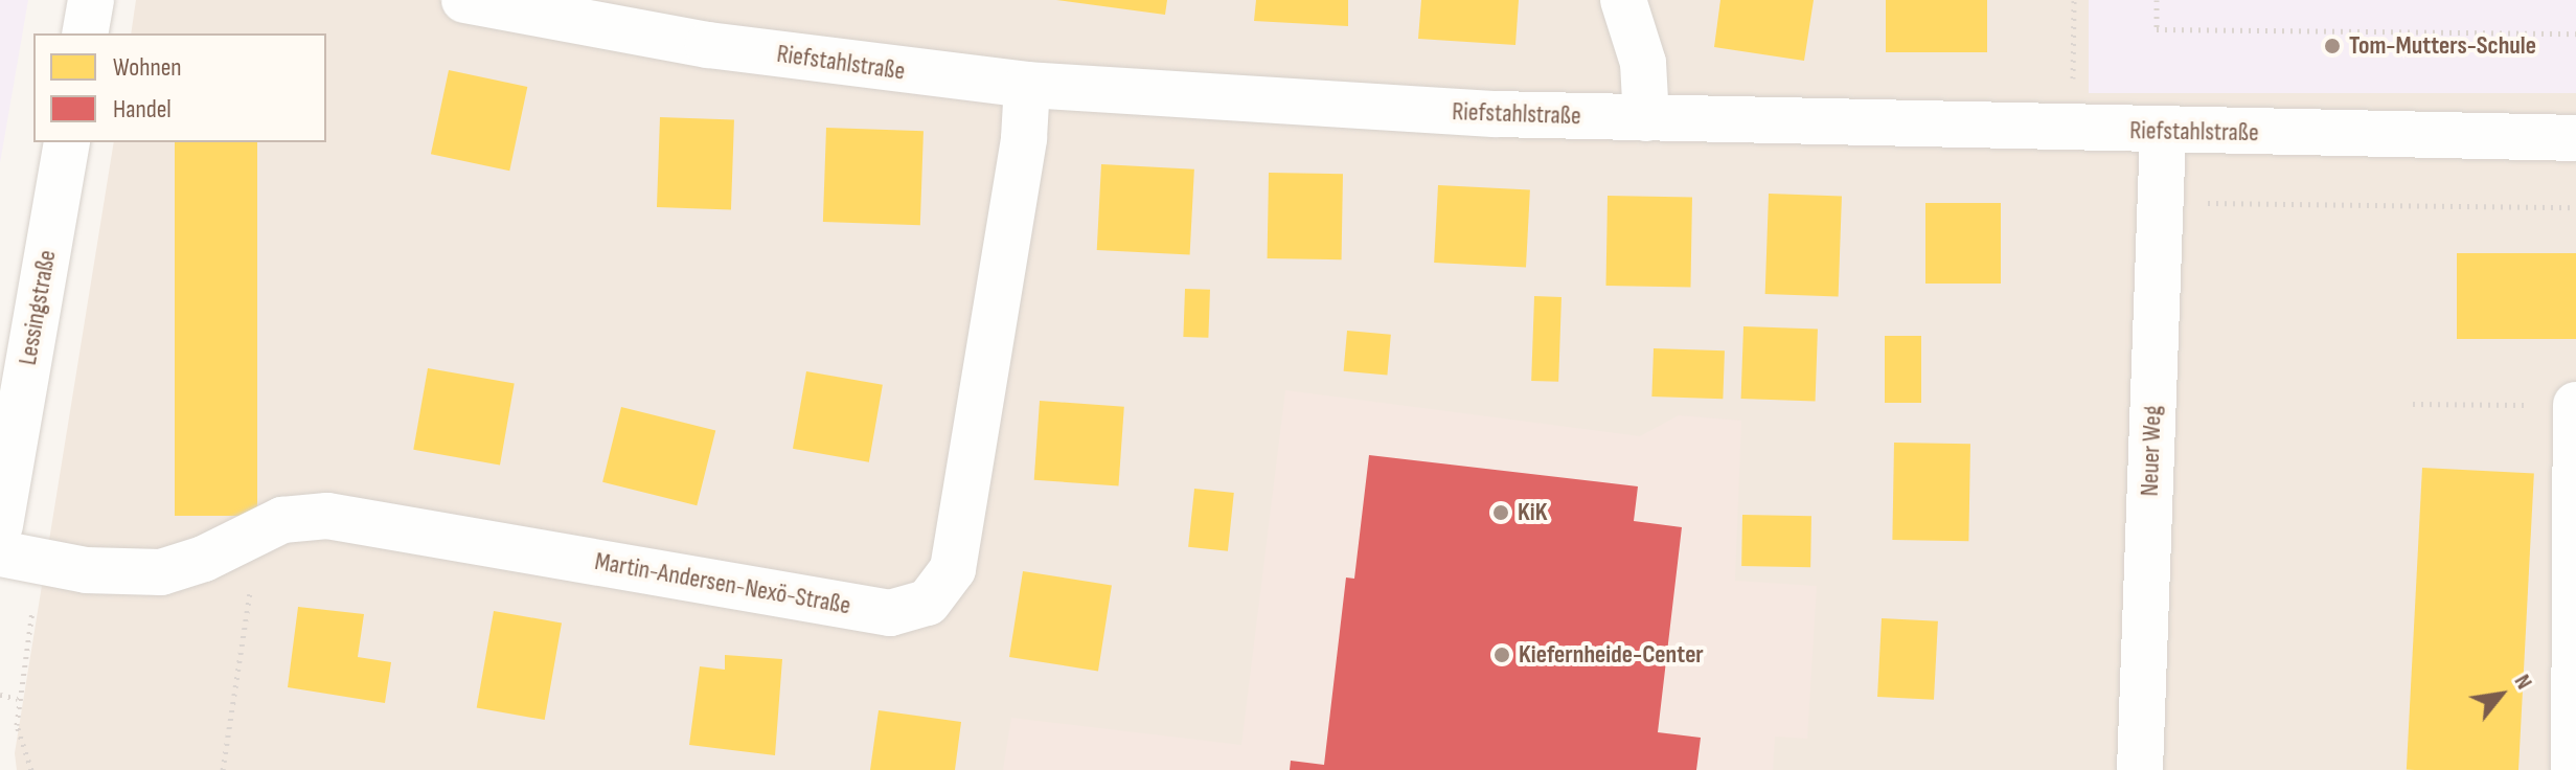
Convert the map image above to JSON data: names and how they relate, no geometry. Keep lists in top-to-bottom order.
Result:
{
  "streets": {
    "street": [
      "Riefstahlstraße",
      "Lessingstraße",
      "Neuer Weg",
      "Martin-Andersen-Nexö-Straße"
    ]
  },
  "crossings": [
    ["Riefstahlstraße", "Neuer Weg"],
    ["Riefstahlstraße", "Martin-Andersen-Nexö-Straße"]
  ],
  "places": ["Tom-Mutters-Schule", "KiK", "Kiefernheide-Center"],
  "legend": ["Wohnen", "Handel"],
  "north": "top right"
}
